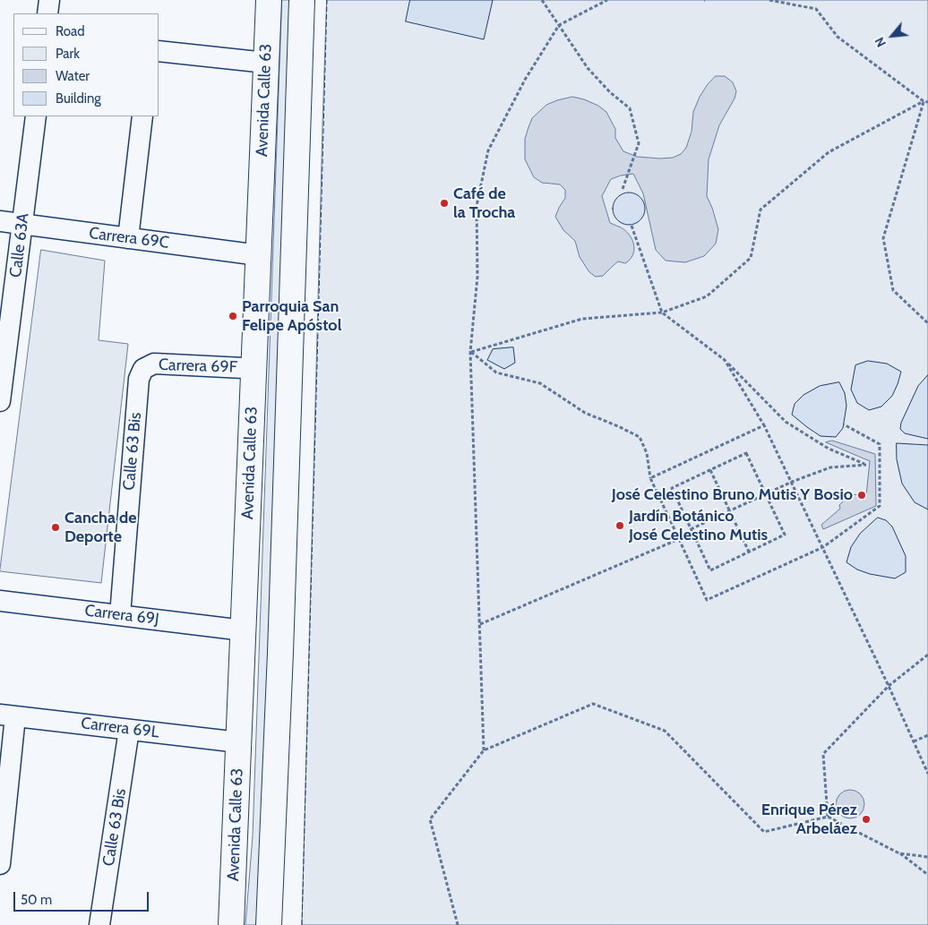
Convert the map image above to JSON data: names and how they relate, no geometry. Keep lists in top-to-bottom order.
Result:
{
  "streets": {
    "main road": ["Avenida Calle 63"],
    "street": [
      "Carrera 69C",
      "Calle 63A",
      "Carrera 69F",
      "Calle 63 Bis",
      "Carrera 69J",
      "Carrera 69L"
    ]
  },
  "crossings": [
    ["Avenida Calle 63", "Carrera 69C"],
    ["Avenida Calle 63", "Carrera 69F"],
    ["Avenida Calle 63", "Carrera 69J"],
    ["Avenida Calle 63", "Carrera 69L"],
    ["Carrera 69C", "Calle 63A"],
    ["Carrera 69F", "Calle 63 Bis"],
    ["Calle 63 Bis", "Carrera 69J"],
    ["Calle 63 Bis", "Carrera 69L"]
  ],
  "places": [
    "Café de la Trocha",
    "Parroquia San Felipe Apóstol",
    "José Celestino Bruno Mutis Y Bosio",
    "Jardín Botánico José Celestino Mutis",
    "Cancha de Deporte",
    "Enrique Pérez Arbeláez"
  ],
  "legend": [
    "Road",
    "Park",
    "Water",
    "Building"
  ],
  "scale_bar": "50 m",
  "north": "bottom left"
}
